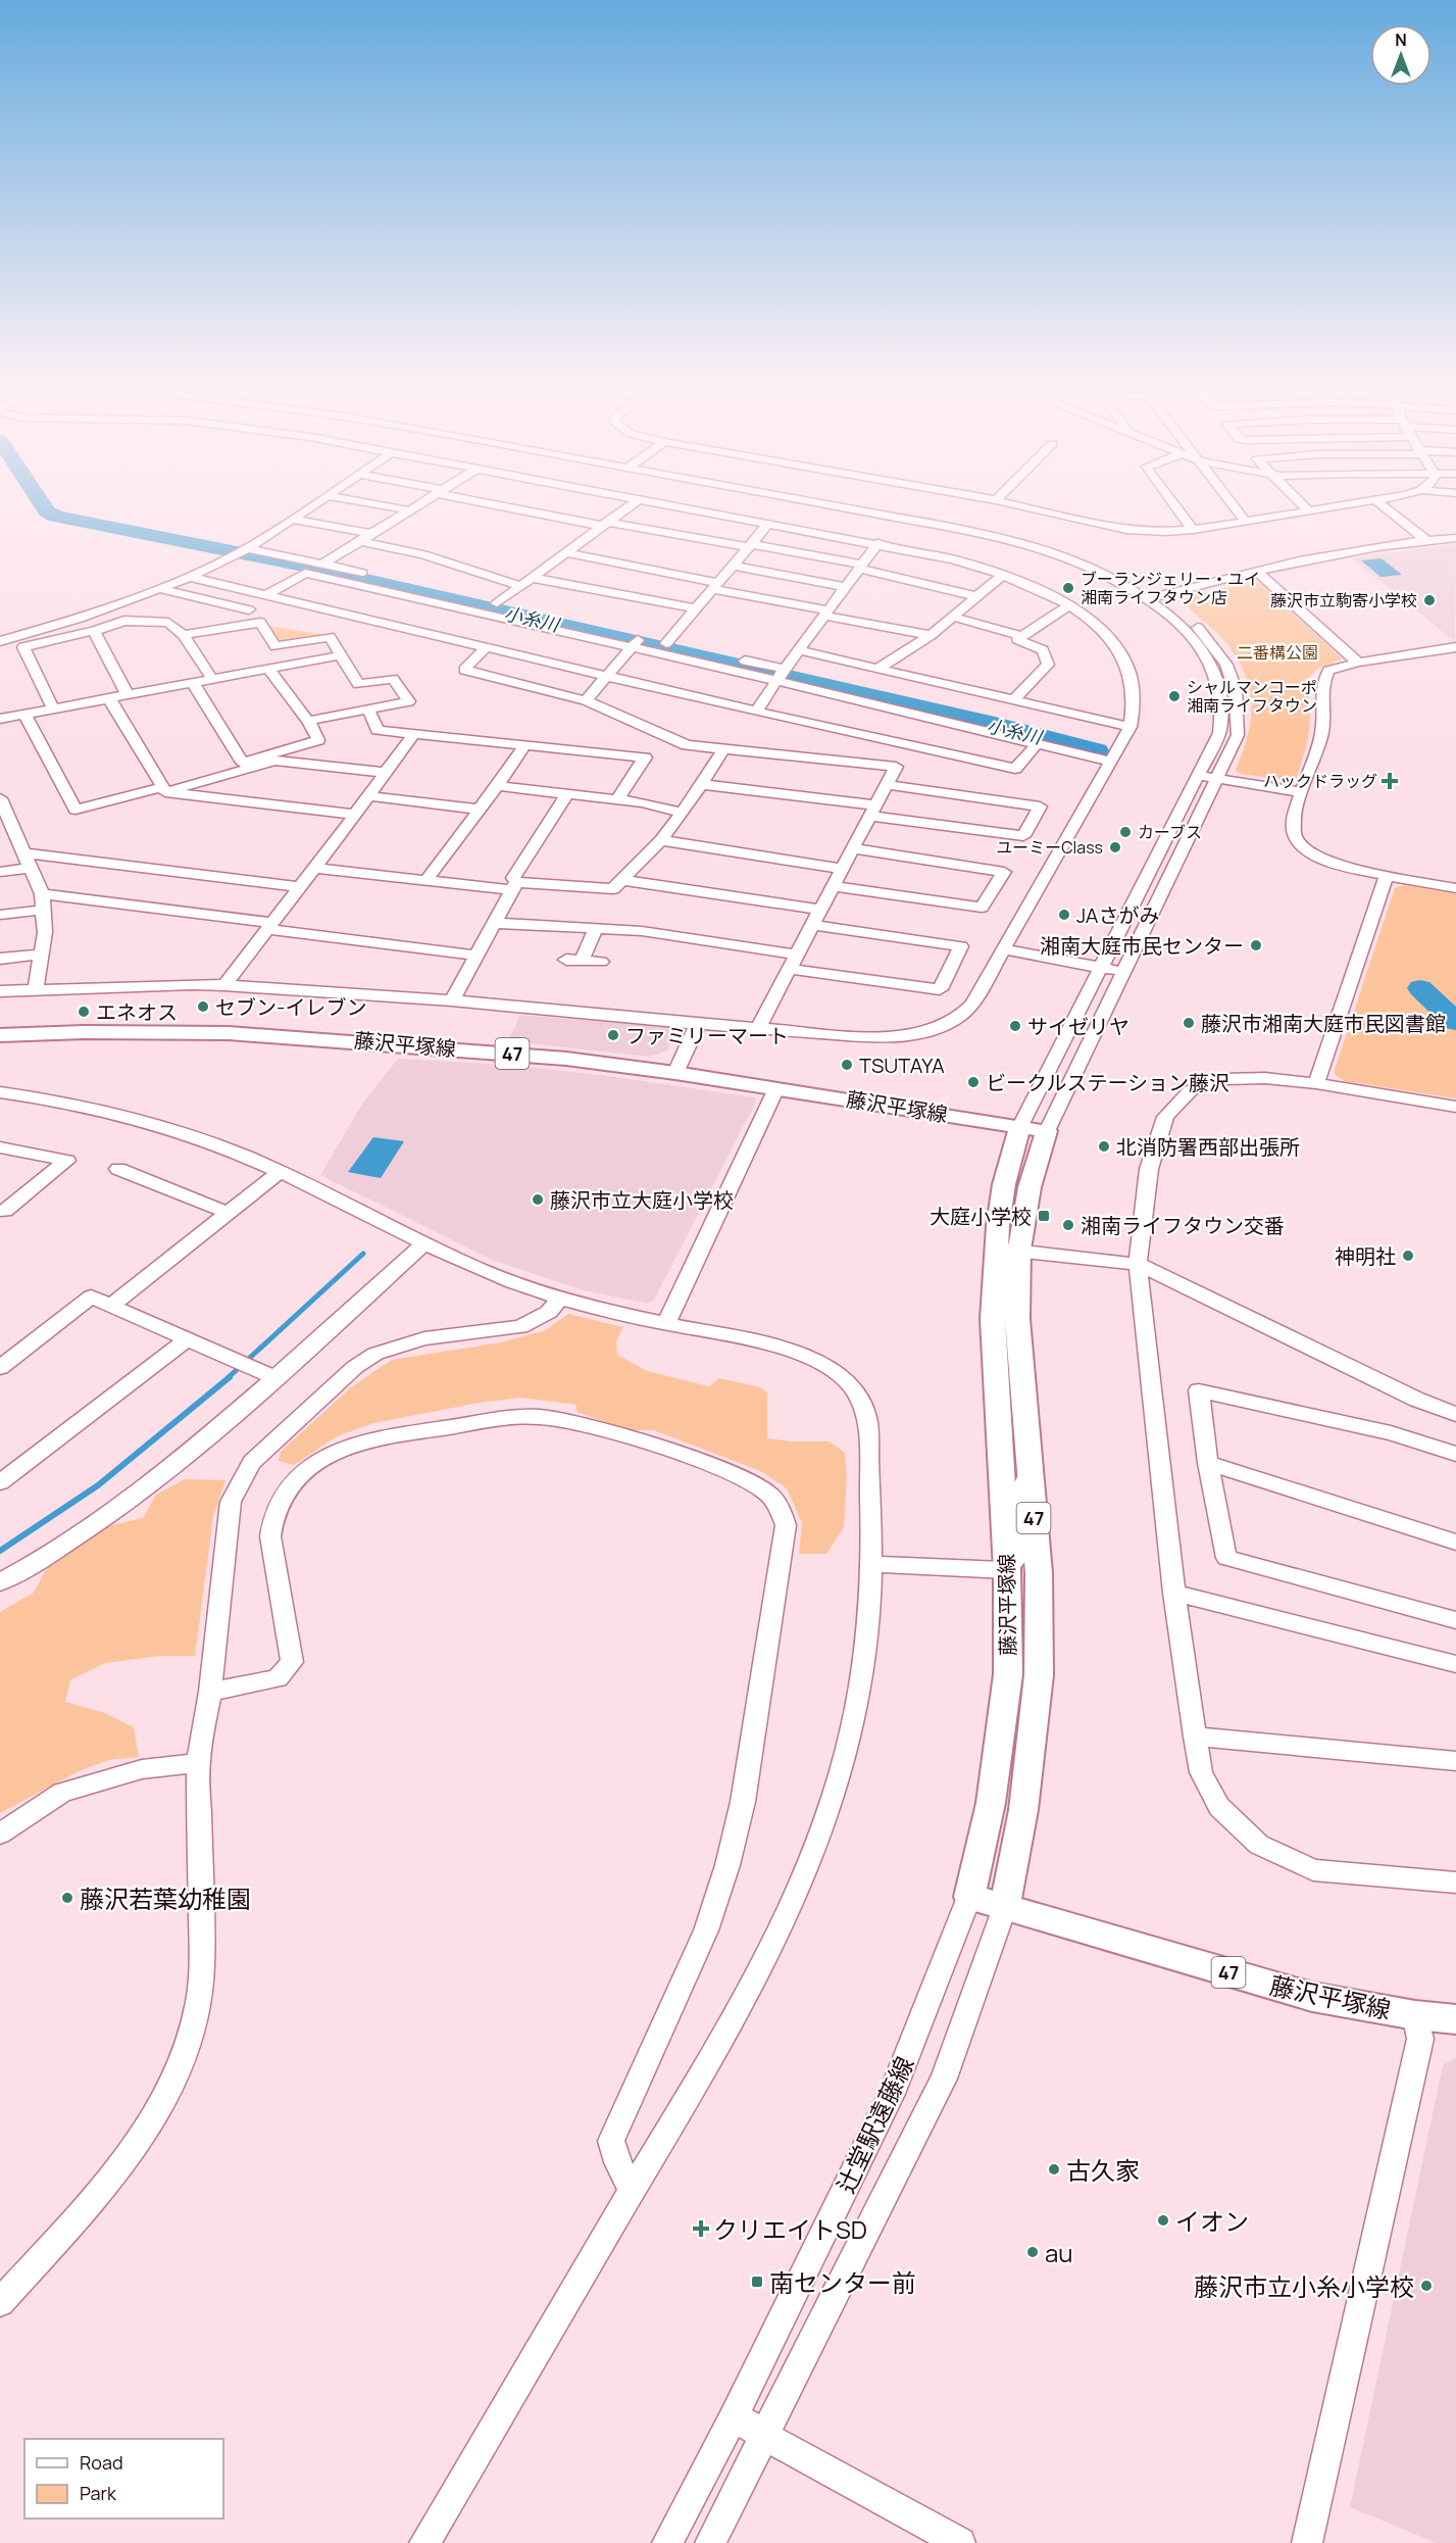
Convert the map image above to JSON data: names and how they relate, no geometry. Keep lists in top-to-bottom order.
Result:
{
  "streets": {
    "main road": ["藤沢平塚線", "47"],
    "street": ["辻堂駅遠藤線"]
  },
  "crossings": [
    ["藤沢平塚線", "47"],
    ["藤沢平塚線", "辻堂駅遠藤線"],
    ["47", "辻堂駅遠藤線"]
  ],
  "water": ["小糸川"],
  "parks": ["二番構公園"],
  "places": {
    "other": [
      "ブーランジェリー・ユイ 湘南ライフタウン店",
      "藤沢市立駒寄小学校",
      "シャルマンコーポ 湘南ライフタウン",
      "カーブス",
      "ユーミーClass",
      "JAさがみ",
      "湘南大庭市民センター",
      "セブン-イレブン",
      "エネオス",
      "藤沢市湘南大庭市民図書館",
      "サイゼリヤ",
      "ファミリーマート",
      "TSUTAYA",
      "ビークルステーション藤沢",
      "北消防署西部出張所",
      "藤沢市立大庭小学校",
      "湘南ライフタウン交番",
      "神明社",
      "藤沢若葉幼稚園",
      "古久家",
      "イオン",
      "au",
      "藤沢市立小糸小学校"
    ],
    "health": ["ハックドラッグ", "クリエイトSD"],
    "transit": ["大庭小学校", "南センター前"]
  },
  "legend": ["Road", "Park"],
  "north": "top"
}
